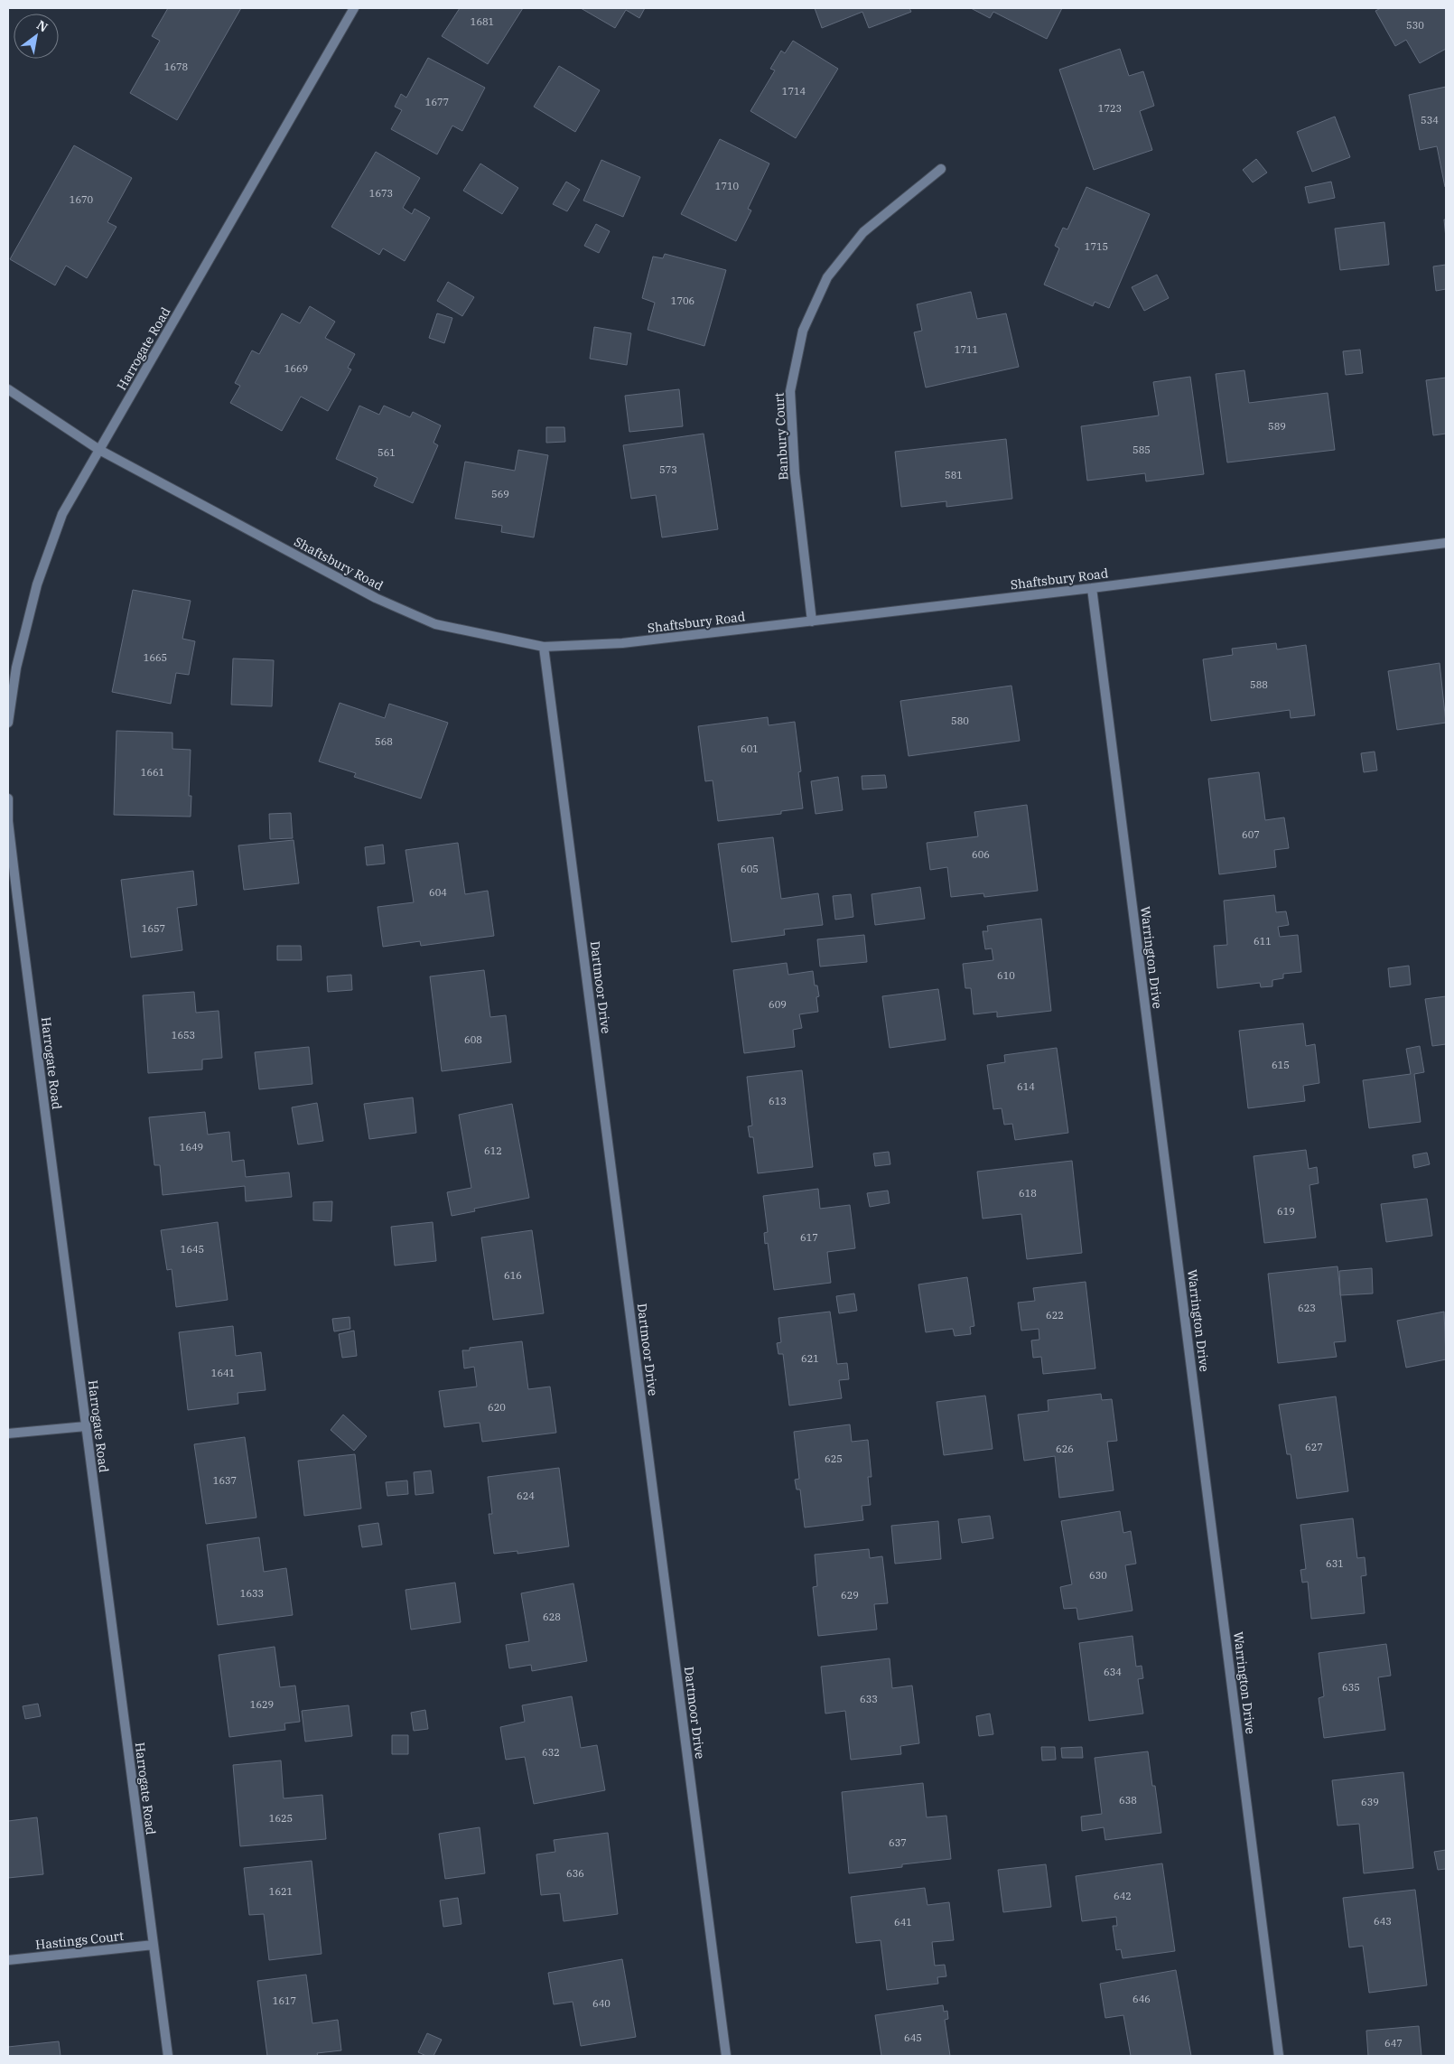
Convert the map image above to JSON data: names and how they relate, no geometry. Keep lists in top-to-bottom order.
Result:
{
  "streets": {
    "street": [
      "Harrogate Road",
      "Banbury Court",
      "Shaftsbury Road",
      "Warrington Drive",
      "Dartmoor Drive",
      "Hastings Court"
    ]
  },
  "crossings": [
    ["Harrogate Road", "Shaftsbury Road"],
    ["Harrogate Road", "Hastings Court"],
    ["Banbury Court", "Shaftsbury Road"],
    ["Shaftsbury Road", "Warrington Drive"],
    ["Shaftsbury Road", "Dartmoor Drive"]
  ],
  "house_numbers": [
    "1681",
    "530",
    "1678",
    "1714",
    "1677",
    "1723",
    "534",
    "1710",
    "1673",
    "1670",
    "1715",
    "1706",
    "1711",
    "1669",
    "589",
    "585",
    "561",
    "573",
    "581",
    "569",
    "1665",
    "588",
    "580",
    "568",
    "601",
    "1661",
    "607",
    "606",
    "605",
    "604",
    "1657",
    "611",
    "610",
    "609",
    "1653",
    "608",
    "615",
    "614",
    "613",
    "1649",
    "612",
    "618",
    "619",
    "617",
    "1645",
    "616",
    "623",
    "622",
    "621",
    "1641",
    "620",
    "627",
    "626",
    "625",
    "1637",
    "624",
    "631",
    "630",
    "1633",
    "629",
    "628",
    "634",
    "635",
    "633",
    "1629",
    "632",
    "638",
    "639",
    "1625",
    "637",
    "636",
    "1621",
    "642",
    "643",
    "641",
    "646",
    "1617",
    "640",
    "645",
    "647"
  ],
  "north": "top right"
}
